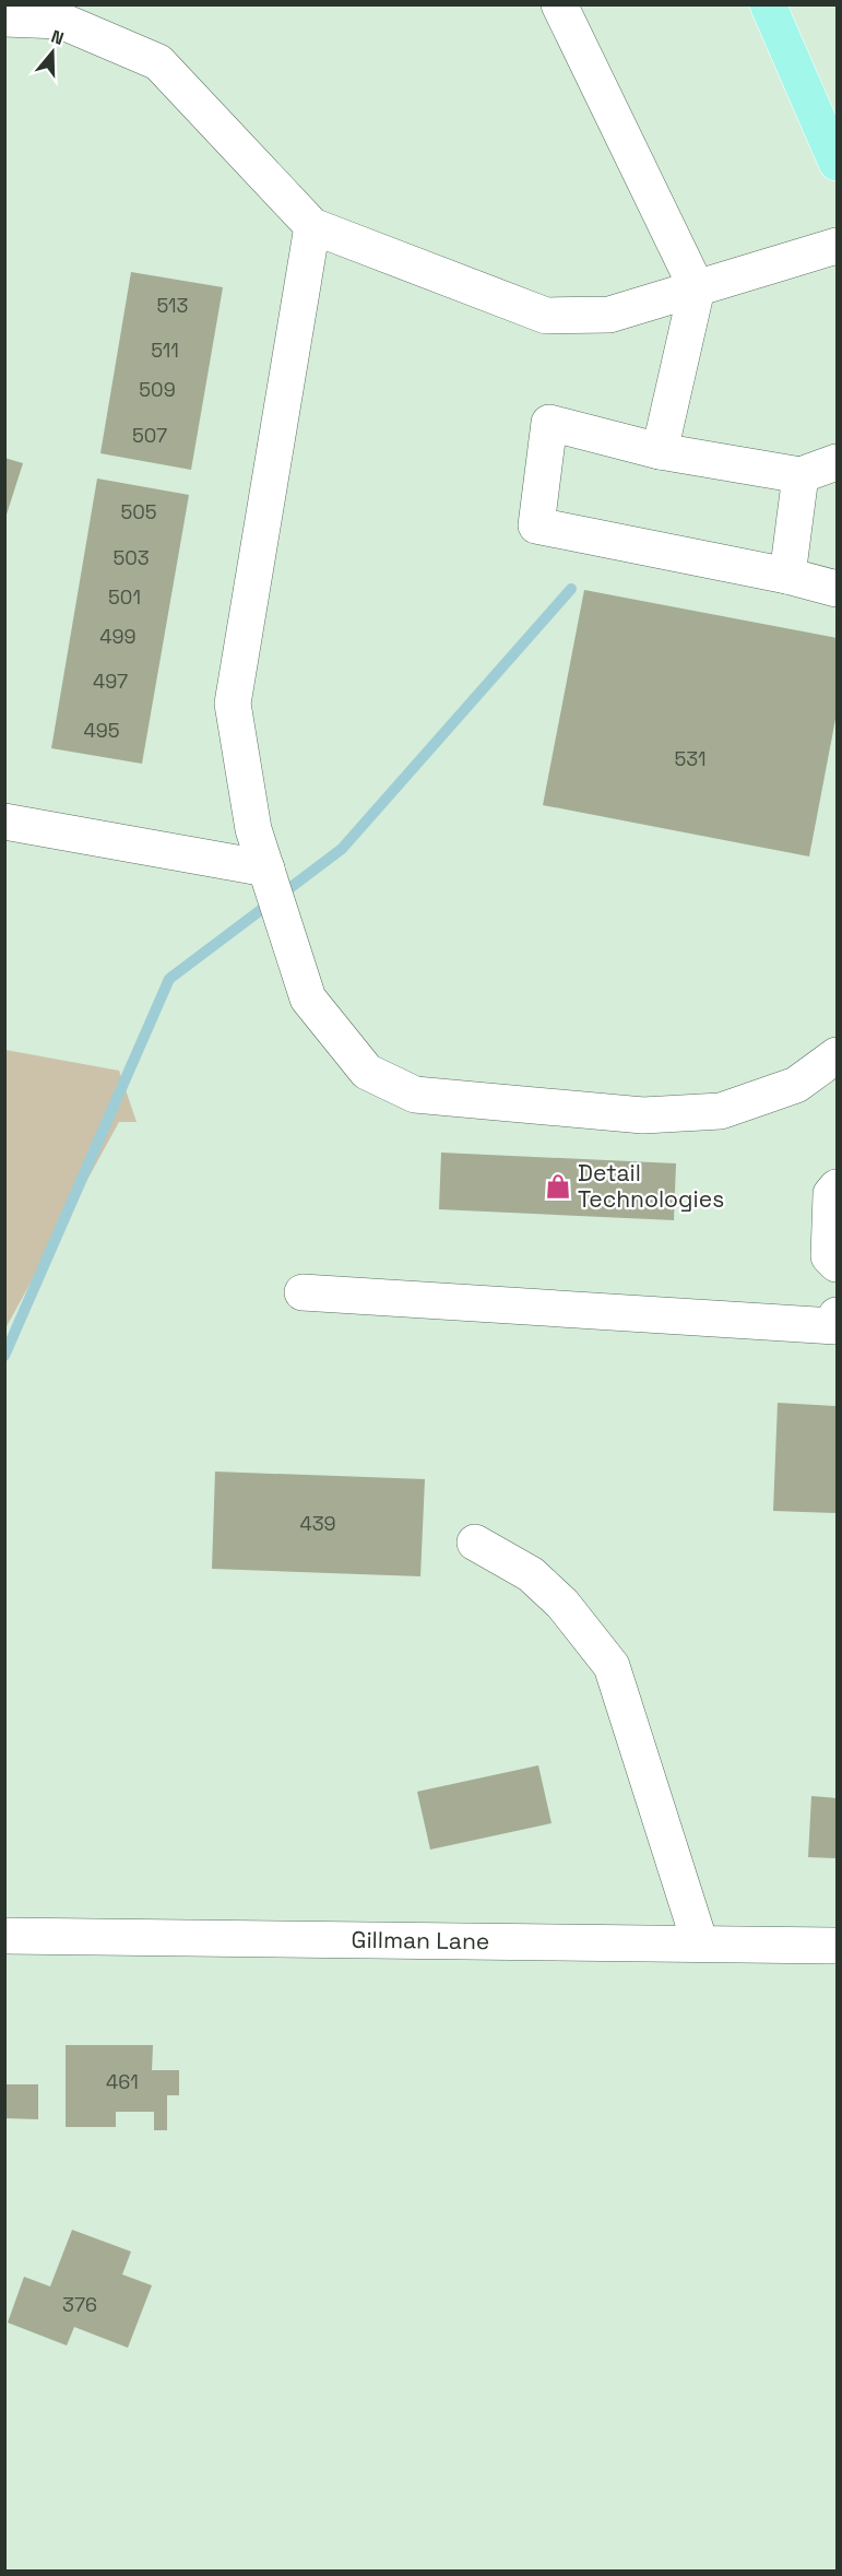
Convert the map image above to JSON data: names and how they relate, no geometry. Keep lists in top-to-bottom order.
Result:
{
  "streets": {
    "street": ["Gillman Lane"]
  },
  "places": {
    "shop": ["Detail Technologies"]
  },
  "house_numbers": [
    "513",
    "511",
    "509",
    "507",
    "505",
    "503",
    "501",
    "499",
    "497",
    "495",
    "531",
    "439",
    "461",
    "376"
  ],
  "north": "top"
}
